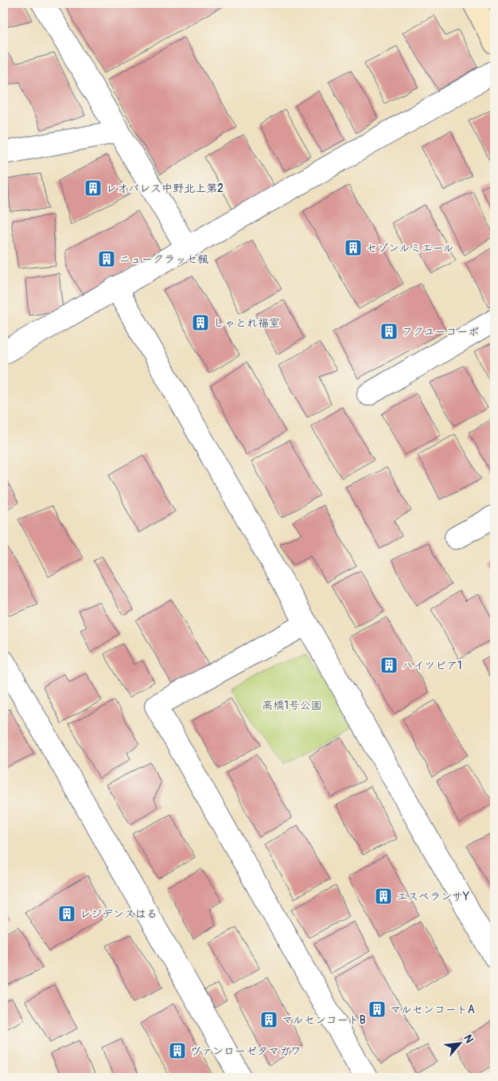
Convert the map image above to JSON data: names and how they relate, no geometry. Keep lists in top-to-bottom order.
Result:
{
  "parks": ["高橋1号公園"],
  "places": {
    "building": [
      "レオパレス中野北上第2",
      "セゾンルミエール",
      "ニュークラッセ楓",
      "しゃとれ福室",
      "フクユーコーポ",
      "ハイツピア1",
      "エスペランサY",
      "レジデンスはる",
      "マルセンコートA",
      "マルセンコートB",
      "ヴァンローゼタマガワ"
    ]
  },
  "north": "top right"
}
